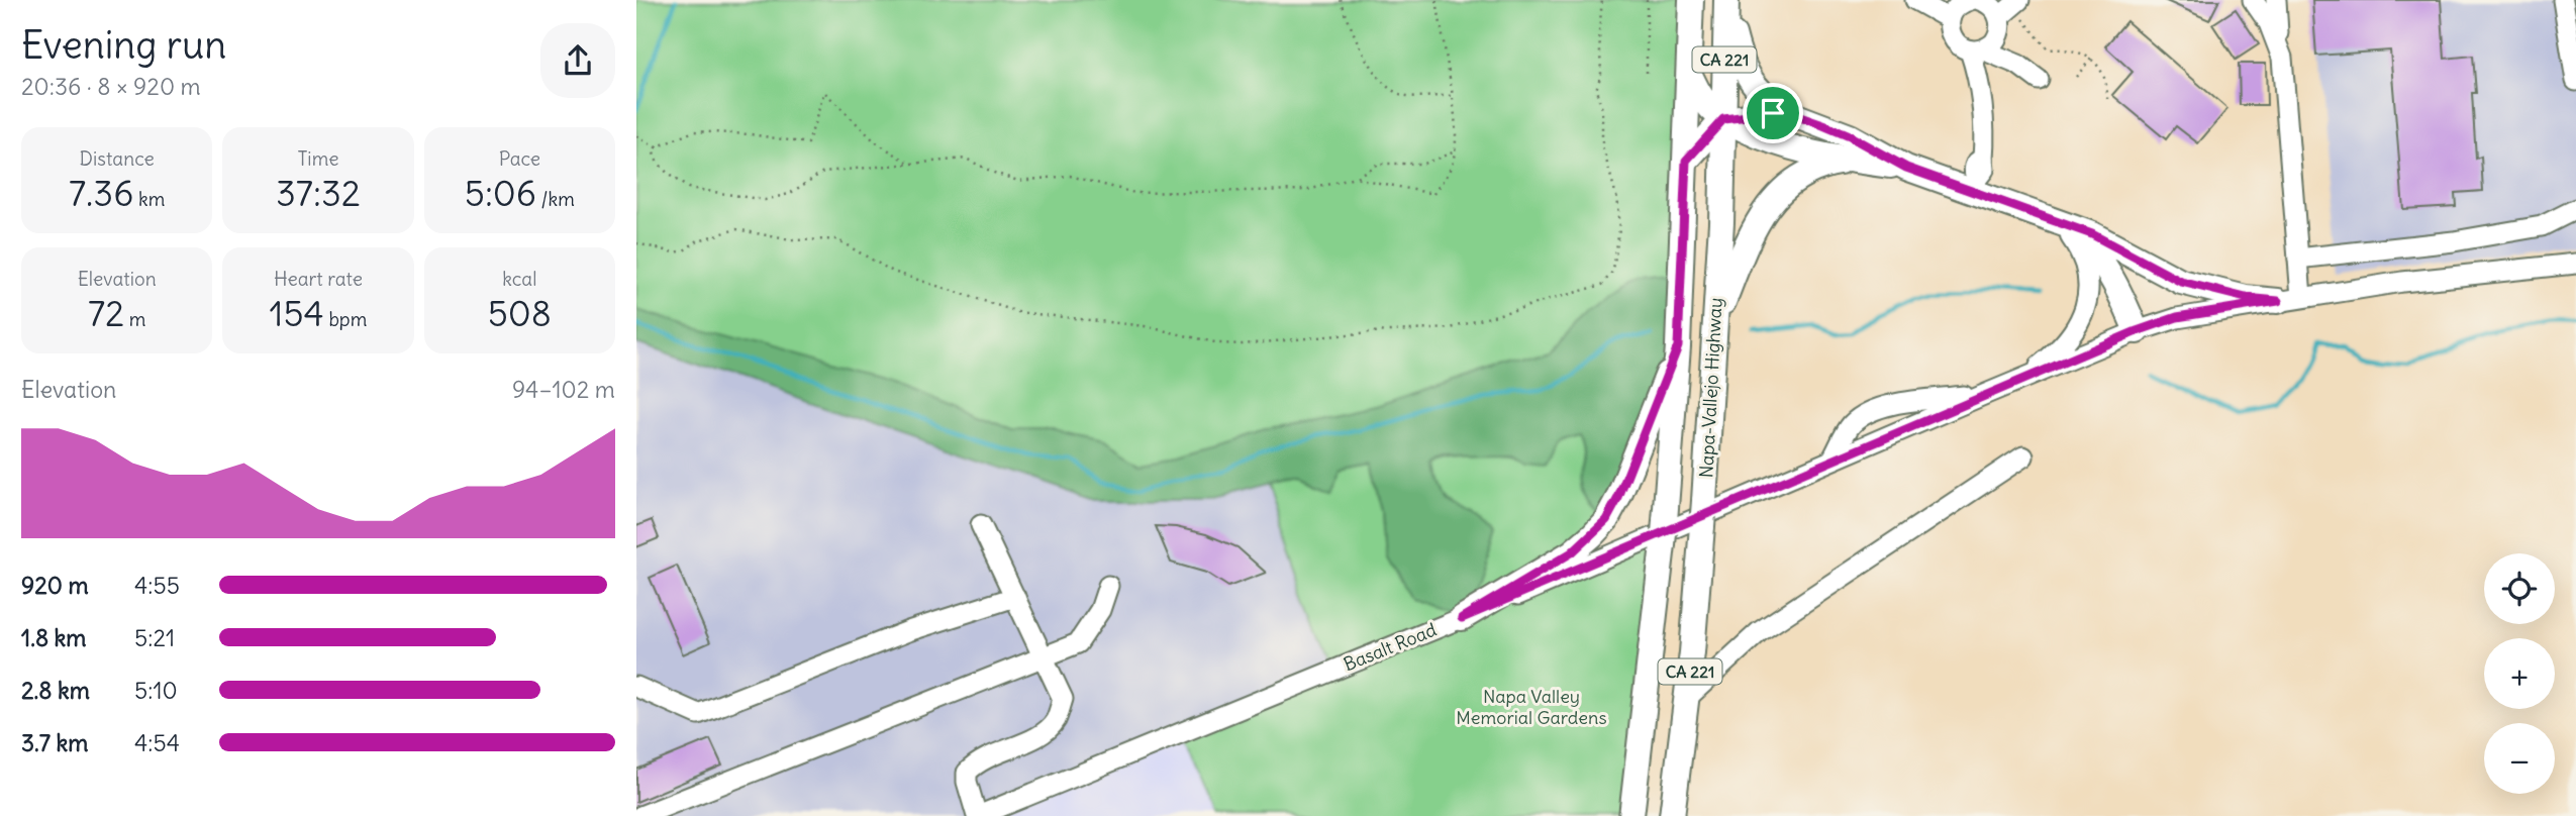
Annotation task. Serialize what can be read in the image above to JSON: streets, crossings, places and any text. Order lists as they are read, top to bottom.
{
  "streets": {
    "main road": ["CA 221", "Napa-Vallejo Highway"],
    "street": ["Basalt Road"]
  },
  "parks": ["Napa Valley Memorial Gardens"],
  "page": {
    "heading": ["Evening run", "20:36 · 8 × 920 m"],
    "stats": [
      ["Distance", "7.36 km"],
      ["Time", "37:32"],
      ["Pace", "5:06 /km"],
      ["Elevation", "72 m"],
      ["Heart rate", "154 bpm"],
      ["kcal", "508"]
    ],
    "chart": ["Elevation", "94–102 m"],
    "map_buttons": ["+", "−"],
    "list": [
      {
        "name": "920 m",
        "note": "4:55"
      },
      {
        "name": "1.8 km",
        "note": "5:21"
      },
      {
        "name": "2.8 km",
        "note": "5:10"
      },
      {
        "name": "3.7 km",
        "note": "4:54"
      }
    ]
  }
}
